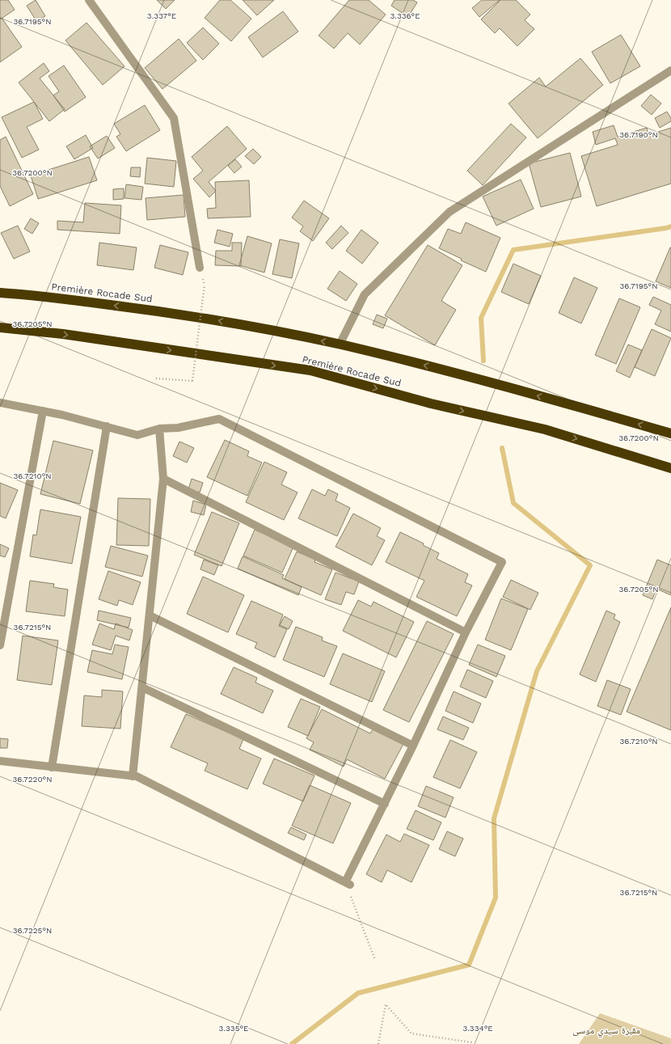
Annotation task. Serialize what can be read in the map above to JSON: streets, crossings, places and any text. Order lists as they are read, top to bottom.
{
  "streets": {
    "highway": ["Première Rocade Sud"]
  },
  "parks": ["مقبرة سيدي موسى"],
  "coordinates": [
    "3.337°E",
    "3.336°E",
    "36.7195°N",
    "36.7190°N",
    "36.7200°N",
    "36.7205°N",
    "36.7210°N",
    "36.7215°N",
    "36.7220°N",
    "36.7225°N",
    "3.335°E",
    "3.334°E"
  ]
}
